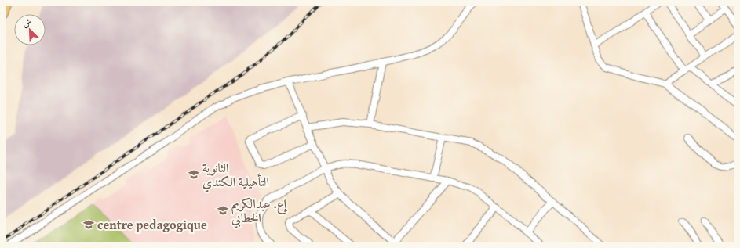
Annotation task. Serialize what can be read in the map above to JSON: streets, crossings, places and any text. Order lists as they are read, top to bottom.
{
  "places": {
    "school or university": ["الثانوية التأهيلية الكندي", "إع. عبدالكريم الخطابي", "centre pedagogique"]
  },
  "north": "top left"
}
